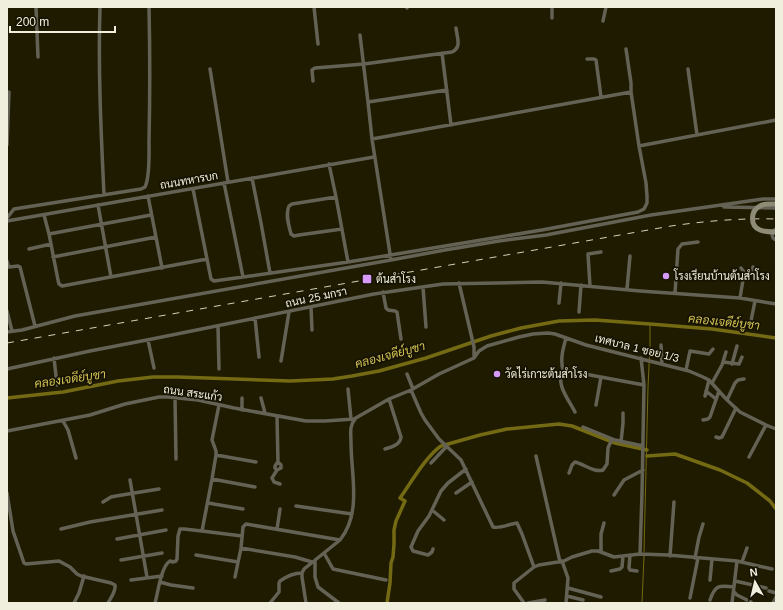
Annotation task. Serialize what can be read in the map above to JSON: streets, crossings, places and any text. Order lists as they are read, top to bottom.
{
  "streets": {
    "street": [
      "ถนนทหารบก",
      "ถนน 25 มกรา",
      "เทศบาล 1 ซอย 1/3",
      "ถนน สระแก้ว"
    ]
  },
  "water": ["คลองเจดีย์บูชา"],
  "places": {
    "other": ["โรงเรียนบ้านต้นสำโรง", "วัดไร่เกาะต้นสำโรง"],
    "transit": ["ต้นสำโรง"]
  },
  "scale_bar": "200 m",
  "north": "top"
}
